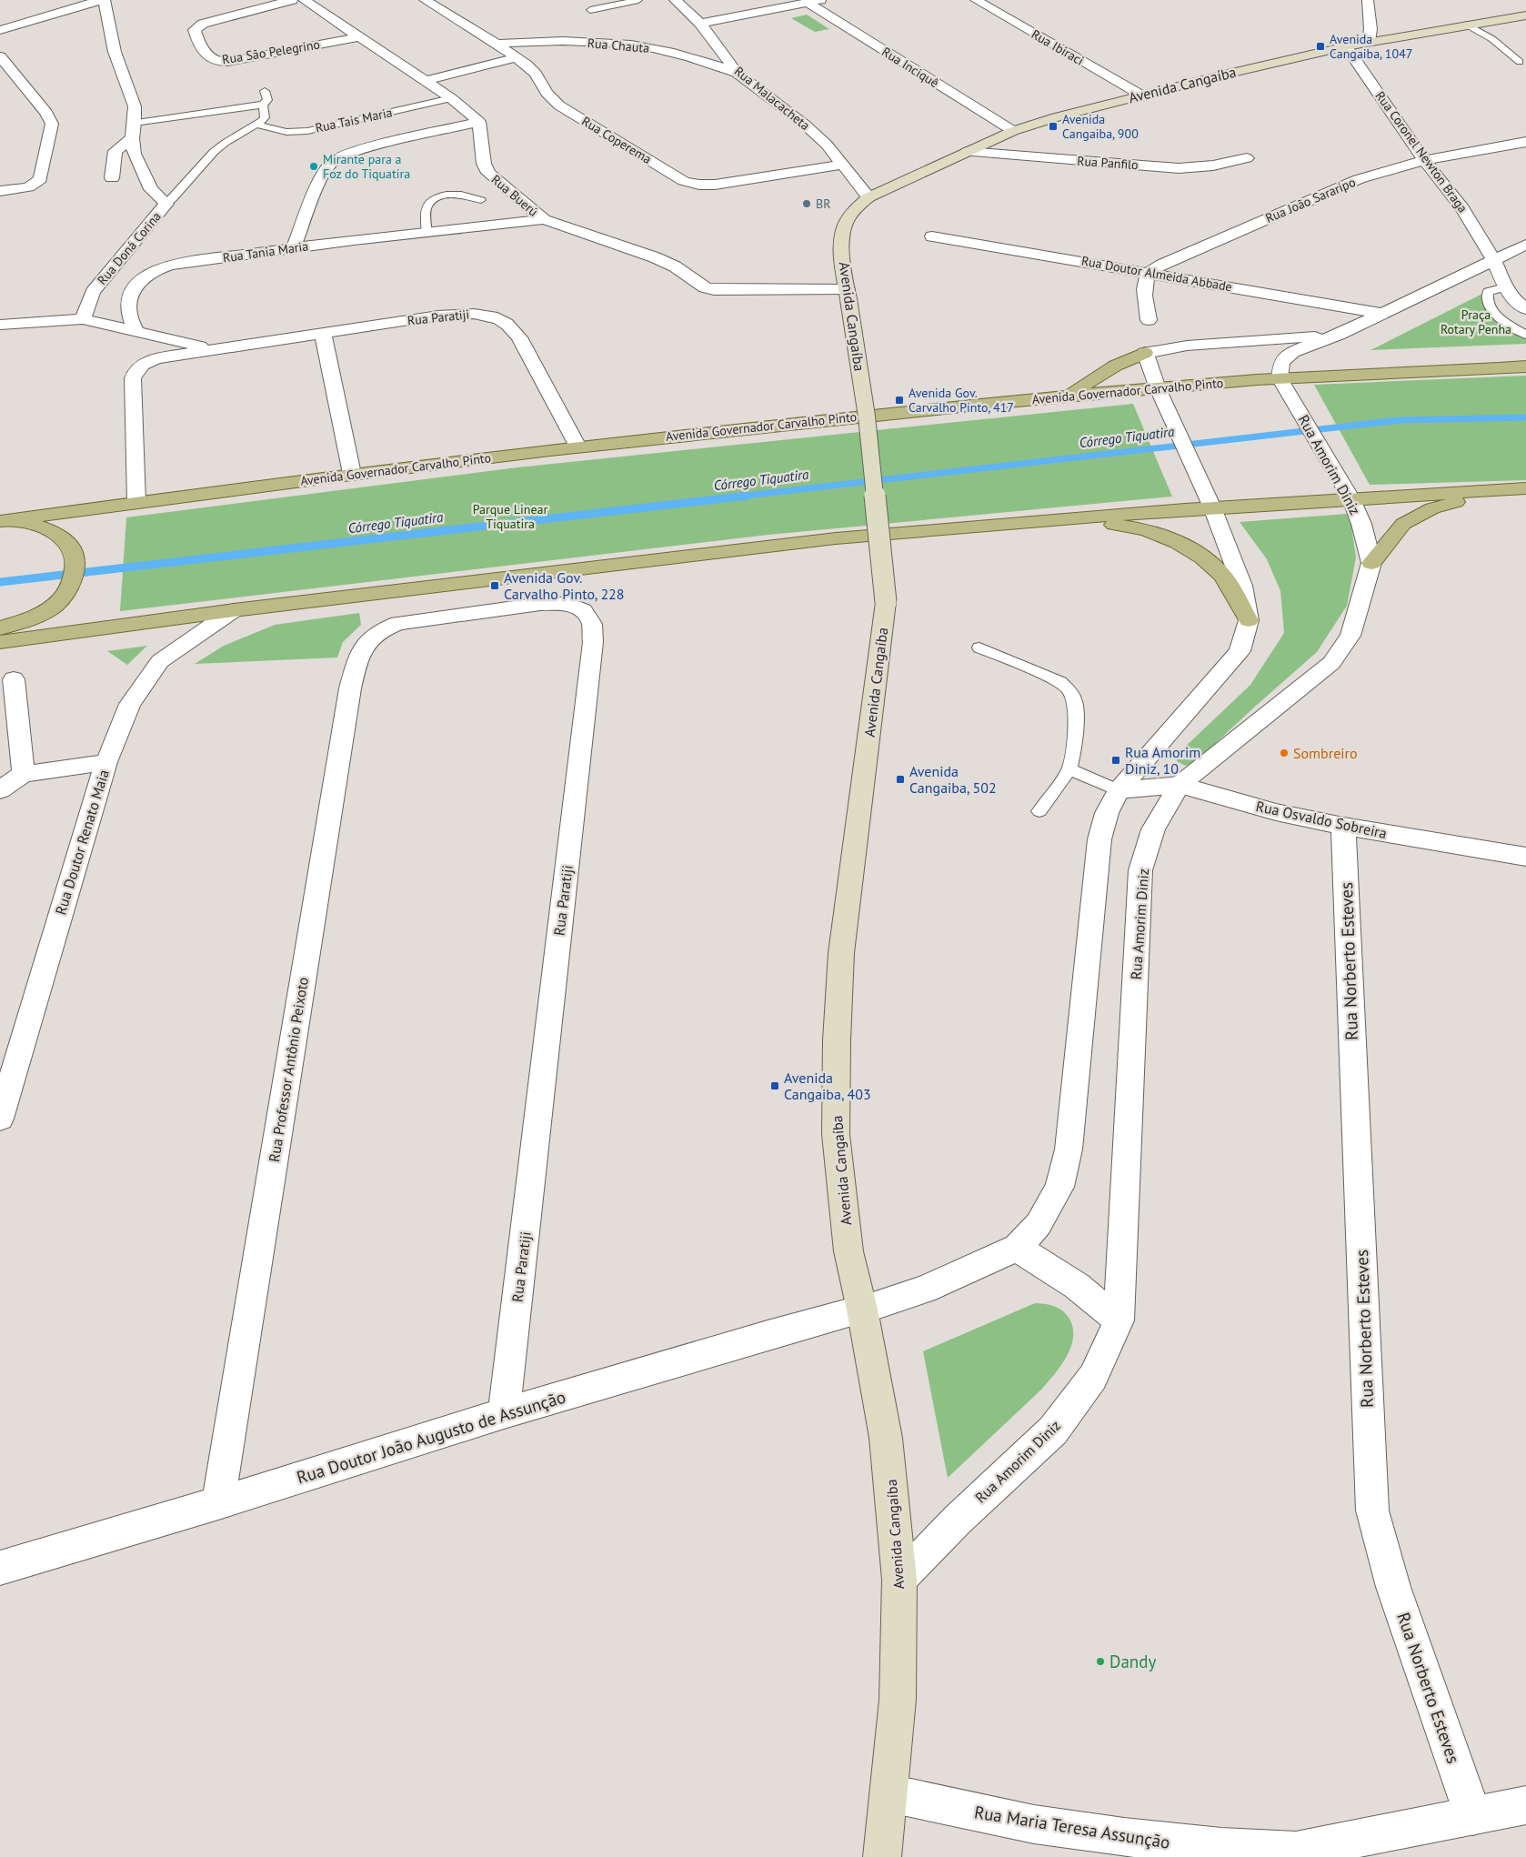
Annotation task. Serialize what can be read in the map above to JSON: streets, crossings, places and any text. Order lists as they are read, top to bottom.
{
  "streets": {
    "main road": ["Avenida Cangaíba", "Avenida Governador Carvalho Pinto"],
    "street": [
      "Rua Chauta",
      "Rua Ibiraci",
      "Rua São Pelegrino",
      "Rua Inciquê",
      "Rua Malacacheta",
      "Rua Tais Maria",
      "Rua Coperema",
      "Rua Coronel Newton Braga",
      "Rua Panfilo",
      "Rua Buerú",
      "Rua João Sararipo",
      "Rua Doná Corina",
      "Rua Tania Maria",
      "Rua Doutor Almeida Abbade",
      "Rua Paratiji",
      "Rua Amorim Diniz",
      "Rua Osvaldo Sobreira",
      "Rua Doutor Renato Maia",
      "Rua Norberto Esteves",
      "Rua Professor Antônio Peixoto",
      "Rua Doutor João Augusto de Assunção",
      "Rua Maria Teresa Assunção"
    ]
  },
  "crossings": [
    ["Rua Chauta", "Rua Malacacheta"],
    ["Rua Chauta", "Rua Coperema"],
    ["Rua Ibiraci", "Avenida Cangaíba"],
    ["Rua Inciquê", "Avenida Cangaíba"],
    ["Avenida Cangaíba", "Rua Malacacheta"],
    ["Avenida Cangaíba", "Rua Coronel Newton Braga"],
    ["Avenida Cangaíba", "Rua Panfilo"],
    ["Avenida Cangaíba", "Rua Buerú"],
    ["Avenida Cangaíba", "Rua Amorim Diniz"],
    ["Avenida Cangaíba", "Rua Doutor João Augusto de Assunção"],
    ["Avenida Cangaíba", "Rua Maria Teresa Assunção"],
    ["Rua Malacacheta", "Rua Coperema"],
    ["Rua Tais Maria", "Rua Buerú"],
    ["Rua Tais Maria", "Rua Tania Maria"],
    ["Rua Coronel Newton Braga", "Rua João Sararipo"],
    ["Rua Buerú", "Rua Tania Maria"],
    ["Rua João Sararipo", "Rua Doutor Almeida Abbade"],
    ["Rua Paratiji", "Avenida Governador Carvalho Pinto"],
    ["Rua Paratiji", "Rua Professor Antônio Peixoto"],
    ["Rua Paratiji", "Rua Doutor João Augusto de Assunção"],
    ["Avenida Governador Carvalho Pinto", "Rua Amorim Diniz"],
    ["Rua Amorim Diniz", "Rua Osvaldo Sobreira"],
    ["Rua Osvaldo Sobreira", "Rua Norberto Esteves"],
    ["Rua Norberto Esteves", "Rua Maria Teresa Assunção"],
    ["Rua Professor Antônio Peixoto", "Rua Doutor João Augusto de Assunção"]
  ],
  "water": ["Córrego Tiquatira"],
  "parks": ["Praça Rotary Penha", "Parque Linear Tiquatira"],
  "places": {
    "transit": [
      "Avenida Cangaiba, 1047",
      "Avenida Cangaiba, 900",
      "Avenida Gov. Carvalho Pinto, 417",
      "Avenida Gov. Carvalho Pinto, 228",
      "Rua Amorim Diniz, 10",
      "Avenida Cangaiba, 502",
      "Avenida Cangaiba, 403"
    ],
    "other": [
      "Mirante para a Foz do Tiquatira",
      "BR",
      "Sombreiro",
      "Dandy"
    ]
  }
}
